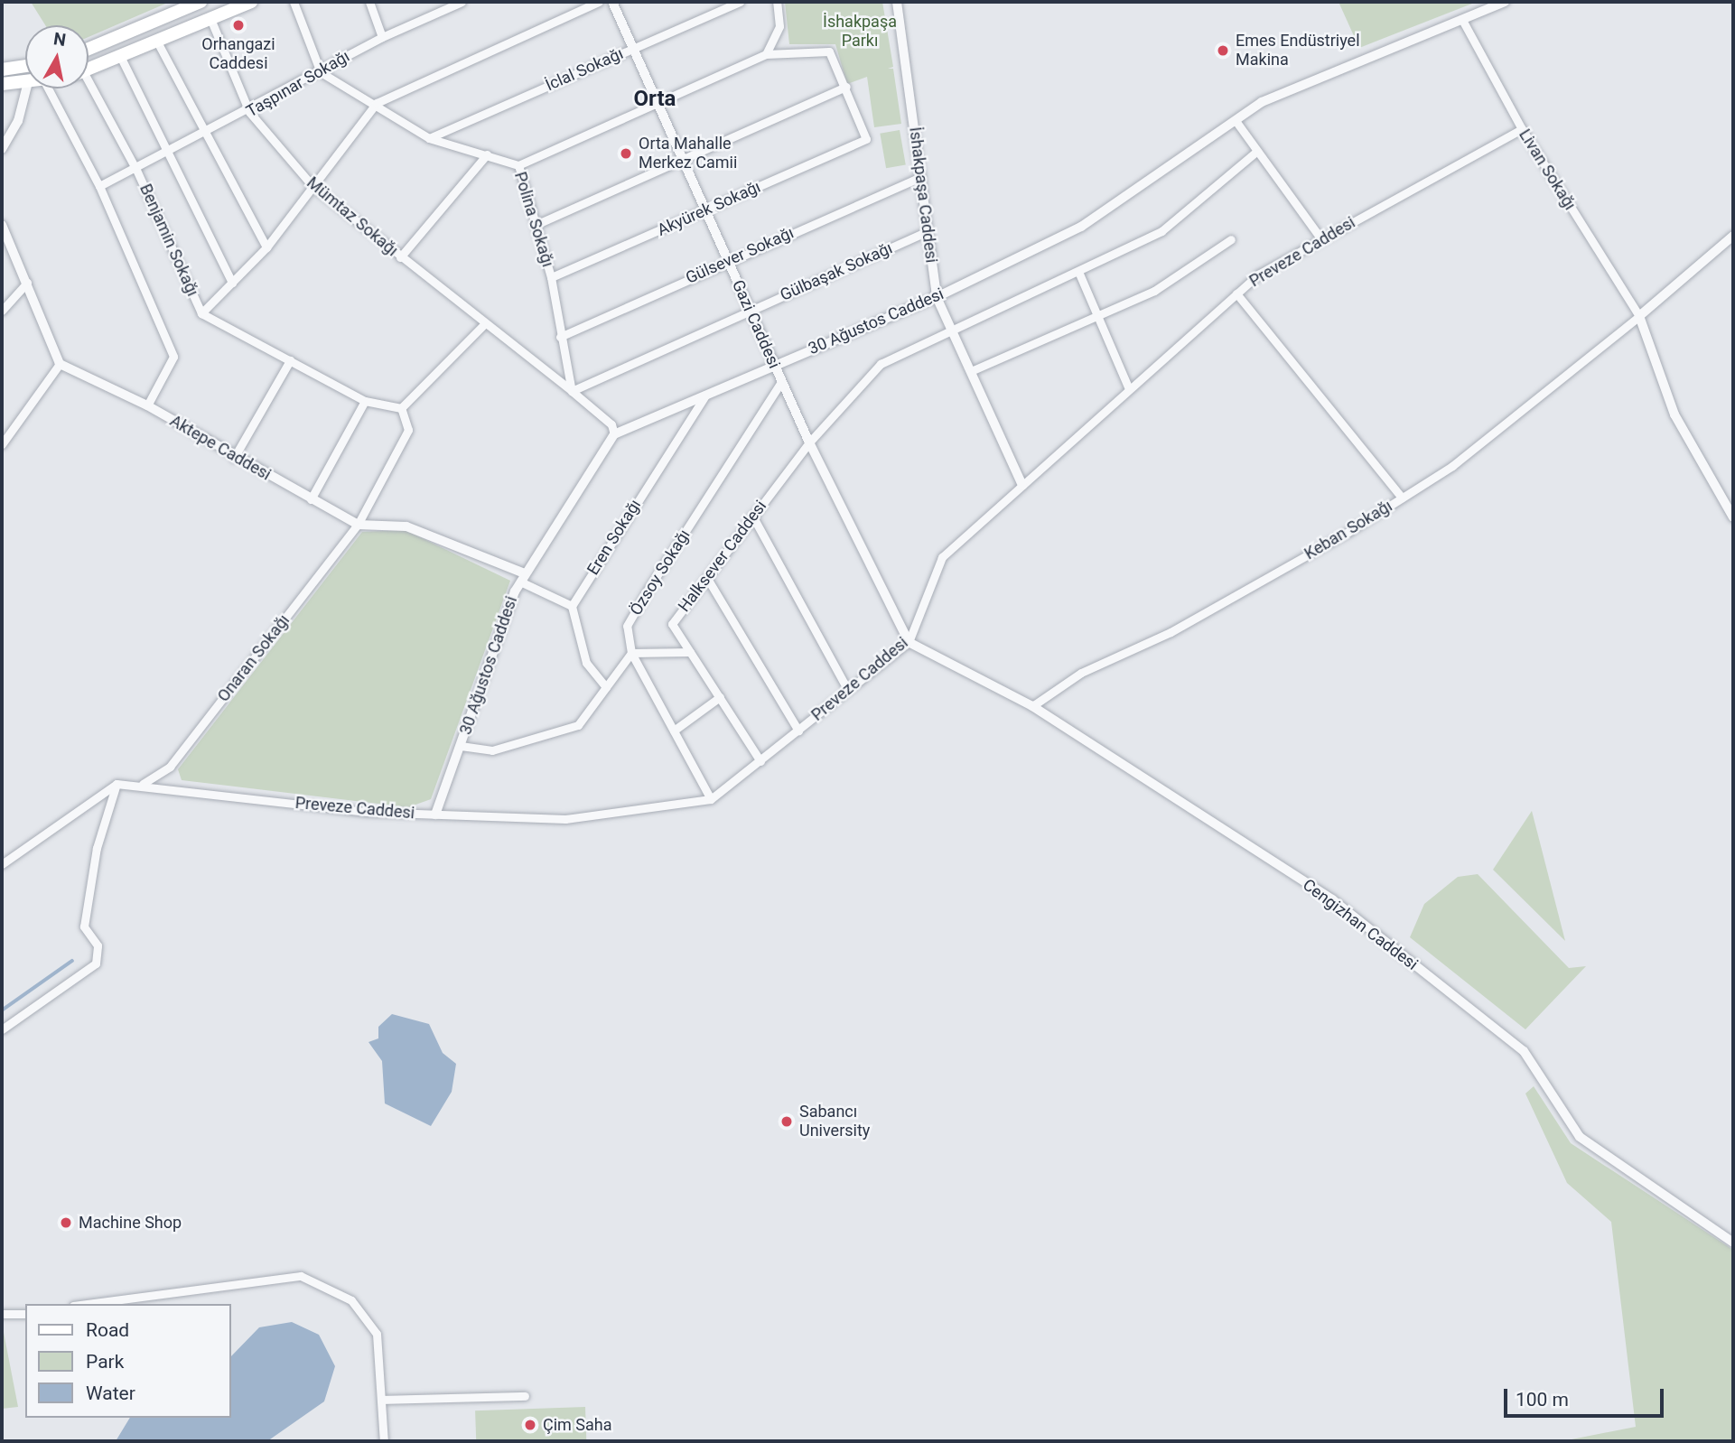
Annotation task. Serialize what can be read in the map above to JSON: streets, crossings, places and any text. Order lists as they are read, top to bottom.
{
  "streets": {
    "street": [
      "İclal Sokağı",
      "Taşpınar Sokağı",
      "Livan Sokağı",
      "İshakpaşa Caddesi",
      "Akyürek Sokağı",
      "Mümtaz Sokağı",
      "Polina Sokağı",
      "Benjamin Sokağı",
      "Preveze Caddesi",
      "Gülsever Sokağı",
      "Gülbaşak Sokağı",
      "30 Ağustos Caddesi",
      "Gazi Caddesi",
      "Aktepe Caddesi",
      "Keban Sokağı",
      "Eren Sokağı",
      "Halksever Caddesi",
      "Özsoy Sokağı",
      "Onaran Sokağı",
      "Cengizhan Caddesi"
    ]
  },
  "crossings": [
    ["İclal Sokağı", "Polina Sokağı"],
    ["İclal Sokağı", "Gazi Caddesi"],
    ["Taşpınar Sokağı", "Mümtaz Sokağı"],
    ["Taşpınar Sokağı", "Polina Sokağı"],
    ["Taşpınar Sokağı", "Benjamin Sokağı"],
    ["Livan Sokağı", "Preveze Caddesi"],
    ["Livan Sokağı", "30 Ağustos Caddesi"],
    ["Livan Sokağı", "Keban Sokağı"],
    ["İshakpaşa Caddesi", "Preveze Caddesi"],
    ["İshakpaşa Caddesi", "Gülsever Sokağı"],
    ["İshakpaşa Caddesi", "Gülbaşak Sokağı"],
    ["İshakpaşa Caddesi", "30 Ağustos Caddesi"],
    ["İshakpaşa Caddesi", "Halksever Caddesi"],
    ["Akyürek Sokağı", "Polina Sokağı"],
    ["Akyürek Sokağı", "Gazi Caddesi"],
    ["Mümtaz Sokağı", "Polina Sokağı"],
    ["Mümtaz Sokağı", "Gülbaşak Sokağı"],
    ["Polina Sokağı", "Gülsever Sokağı"],
    ["Polina Sokağı", "Gülbaşak Sokağı"],
    ["Benjamin Sokağı", "Onaran Sokağı"],
    ["Preveze Caddesi", "30 Ağustos Caddesi"],
    ["Preveze Caddesi", "Gazi Caddesi"],
    ["Preveze Caddesi", "Halksever Caddesi"],
    ["Preveze Caddesi", "Onaran Sokağı"],
    ["Preveze Caddesi", "Cengizhan Caddesi"],
    ["Gülsever Sokağı", "Gazi Caddesi"],
    ["Gülbaşak Sokağı", "Gazi Caddesi"],
    ["30 Ağustos Caddesi", "Gazi Caddesi"],
    ["30 Ağustos Caddesi", "Aktepe Caddesi"],
    ["30 Ağustos Caddesi", "Eren Sokağı"],
    ["Gazi Caddesi", "Halksever Caddesi"],
    ["Gazi Caddesi", "Özsoy Sokağı"],
    ["Gazi Caddesi", "Cengizhan Caddesi"],
    ["Aktepe Caddesi", "Onaran Sokağı"],
    ["Keban Sokağı", "Cengizhan Caddesi"]
  ],
  "districts": ["Orta"],
  "parks": ["İshakpaşa Parkı"],
  "places": [
    "Orhangazi Caddesi",
    "Emes Endüstriyel Makina",
    "Orta Mahalle Merkez Camii",
    "Sabancı University",
    "Machine Shop",
    "Çim Saha"
  ],
  "legend": ["Road", "Park", "Water"],
  "scale_bar": "100 m",
  "north": "top"
}
